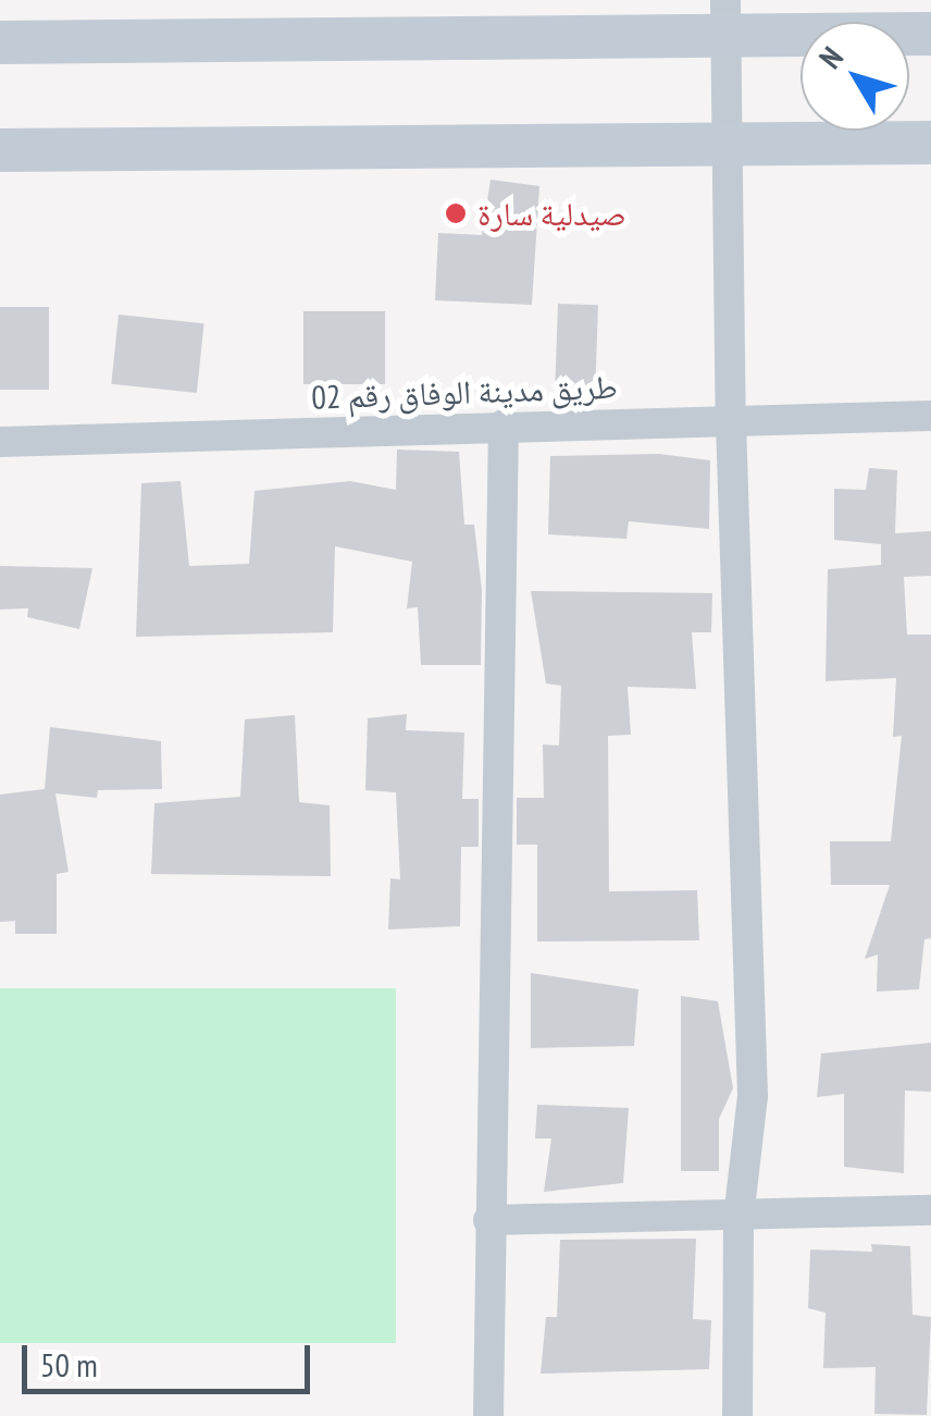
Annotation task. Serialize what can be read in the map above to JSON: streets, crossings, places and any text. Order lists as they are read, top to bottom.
{
  "streets": {
    "street": ["طريق مدينة الوفاق رقم 02"]
  },
  "places": ["صيدلية سارة"],
  "scale_bar": "50 m",
  "north": "top left"
}
